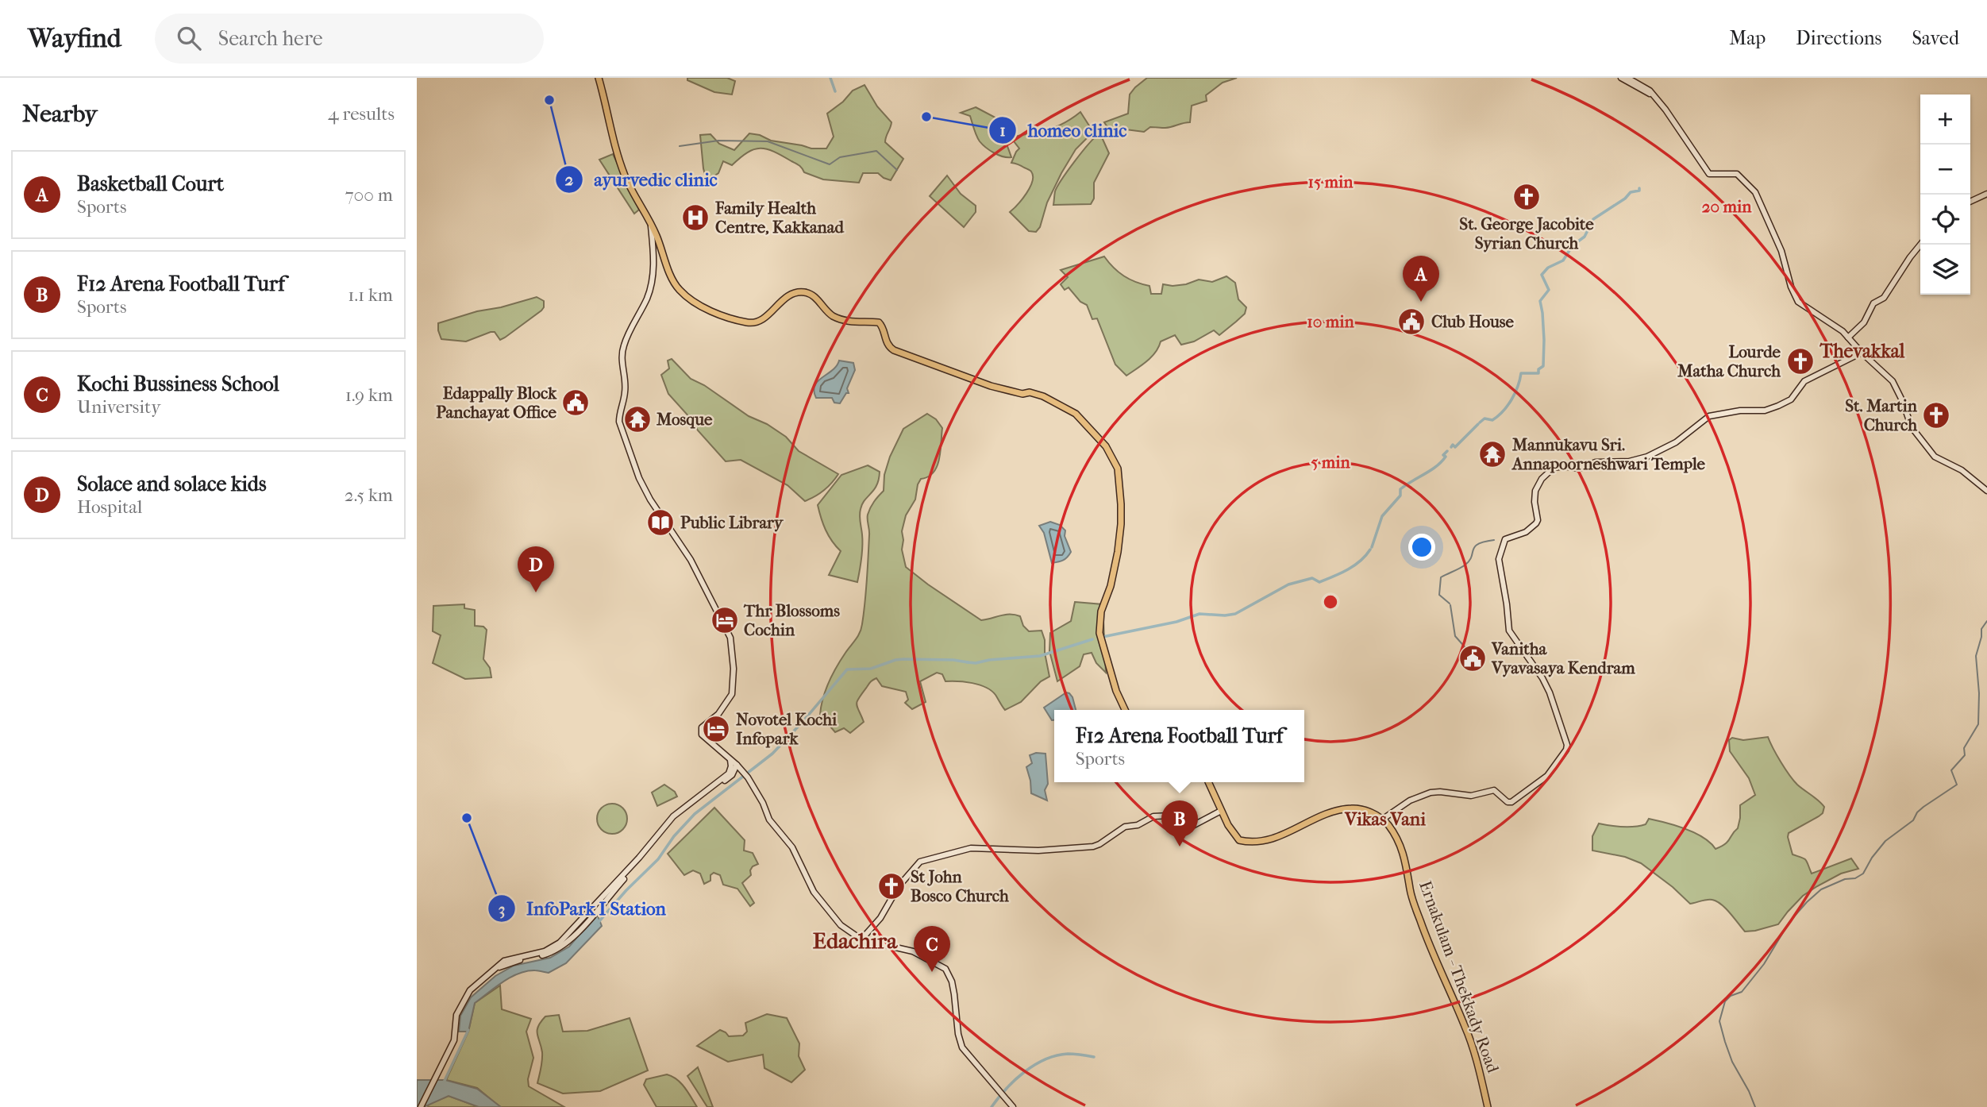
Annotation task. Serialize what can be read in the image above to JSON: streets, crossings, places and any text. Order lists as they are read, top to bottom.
{
  "streets": {
    "main road": ["Ernakulam - Thekkady Road"]
  },
  "districts": ["Thevakkal", "Vikas Vani", "Edachira"],
  "places": {
    "other": ["ayurvedic clinic", "homeo clinic", "InfoPark I Station"],
    "church": [
      "St. George Jacobite Syrian Church",
      "Lourde Matha Church",
      "St. Martin Church",
      "St John Bosco Church"
    ],
    "hospital": ["Family Health Centre, Kakkanad"],
    "public building": ["Club House", "Edappally Block Panchayat Office", "Vanitha Vyavasaya Kendram"],
    "temple": ["Mosque", "Mannukavu Sri. Annapoorneshwari Temple"],
    "library": ["Public Library"],
    "hotel": ["Thr Blossoms Cochin", "Novotel Kochi Infopark"]
  },
  "page": {
    "header": "Wayfind",
    "search": "Search here",
    "nav": ["Map", "Directions", "Saved"],
    "heading": ["Nearby", "4 results"],
    "map_buttons": ["+", "−"],
    "list": [
      {
        "mark": "A",
        "name": "Basketball Court",
        "note": "Sports",
        "value": "700 m"
      },
      {
        "mark": "B",
        "name": "F12 Arena Football Turf",
        "note": "Sports",
        "value": "1.1 km"
      },
      {
        "mark": "C",
        "name": "Kochi Bussiness School",
        "note": "University",
        "value": "1.9 km"
      },
      {
        "mark": "D",
        "name": "Solace and solace kids",
        "note": "Hospital",
        "value": "2.5 km"
      }
    ],
    "pins": [
      "A",
      "D",
      "B",
      "C"
    ],
    "popup": ["F12 Arena Football Turf", "Sports"]
  },
  "rings": [
    "15 min",
    "20 min",
    "10 min",
    "5 min"
  ]
}
